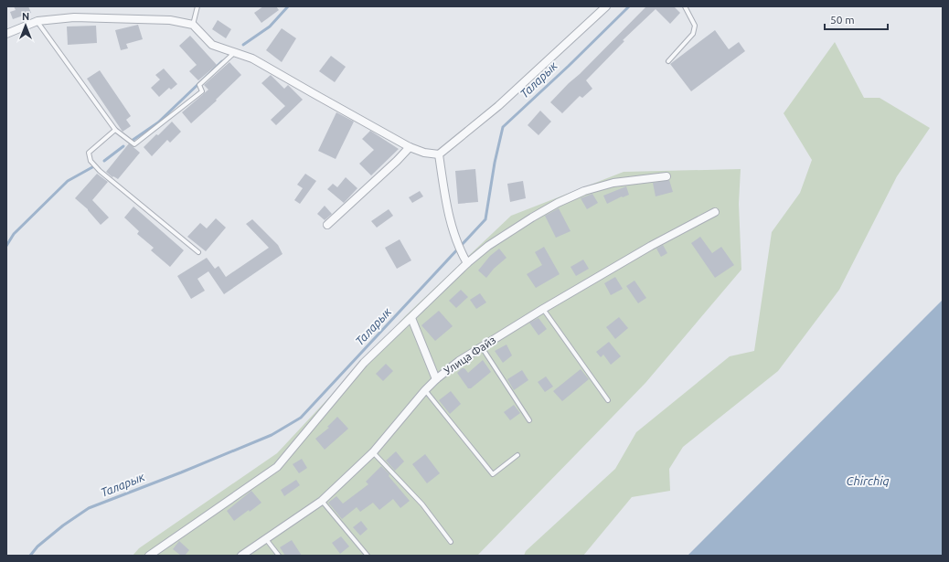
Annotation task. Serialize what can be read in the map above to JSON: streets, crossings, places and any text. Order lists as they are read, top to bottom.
{
  "streets": {
    "street": ["Улица Файз"]
  },
  "water": ["Таларык", "Chirchiq"],
  "scale_bar": "50 m",
  "north": "top"
}
